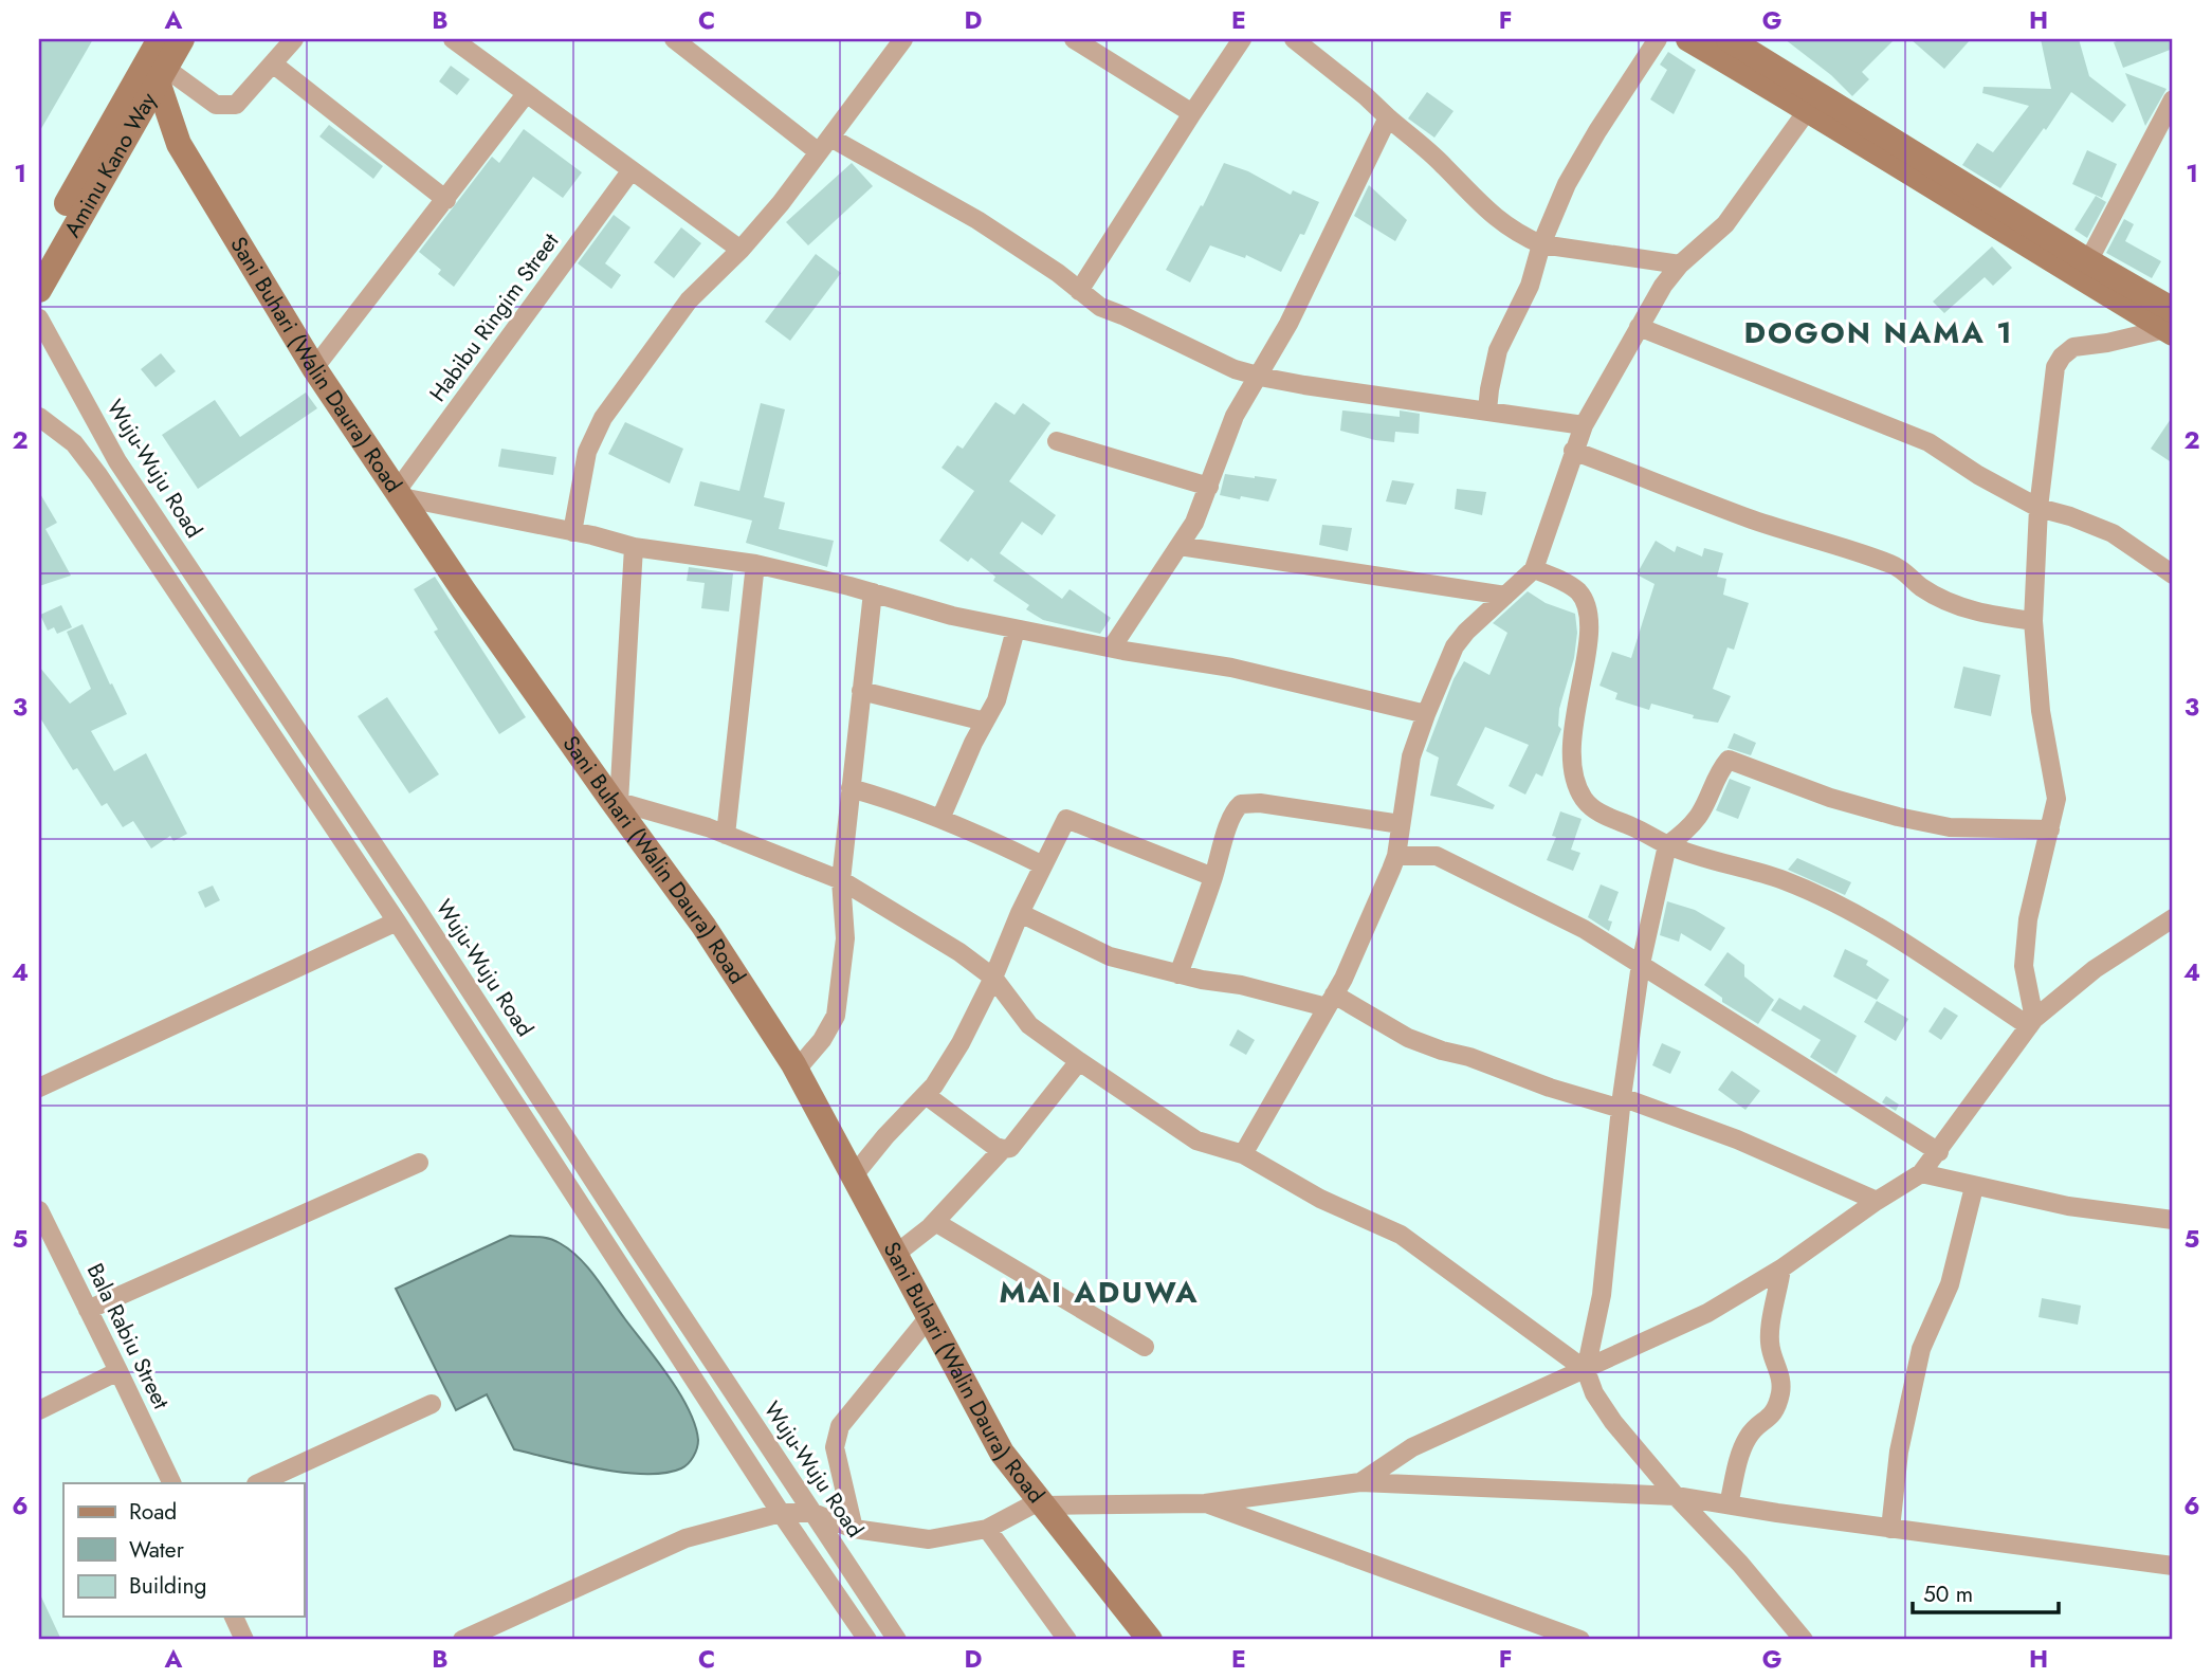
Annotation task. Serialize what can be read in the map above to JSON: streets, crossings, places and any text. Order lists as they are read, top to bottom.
{
  "streets": {
    "street": [
      "Aminu Kano Way",
      "Habibu Ringim Street",
      "Sani Buhari (Walin Daura) Road",
      "Wuju-Wuju Road",
      "Bala Rabiu Street"
    ]
  },
  "crossings": [
    ["Aminu Kano Way", "Sani Buhari (Walin Daura) Road"],
    ["Habibu Ringim Street", "Sani Buhari (Walin Daura) Road"]
  ],
  "districts": ["DOGON NAMA 1", "MAI ADUWA"],
  "legend": ["Road", "Water", "Building"],
  "scale_bar": "50 m",
  "grid": {
    "columns": [
      "A",
      "B",
      "C",
      "D",
      "E",
      "F",
      "G",
      "H"
    ],
    "rows": [
      "1",
      "2",
      "3",
      "4",
      "5",
      "6"
    ]
  }
}
